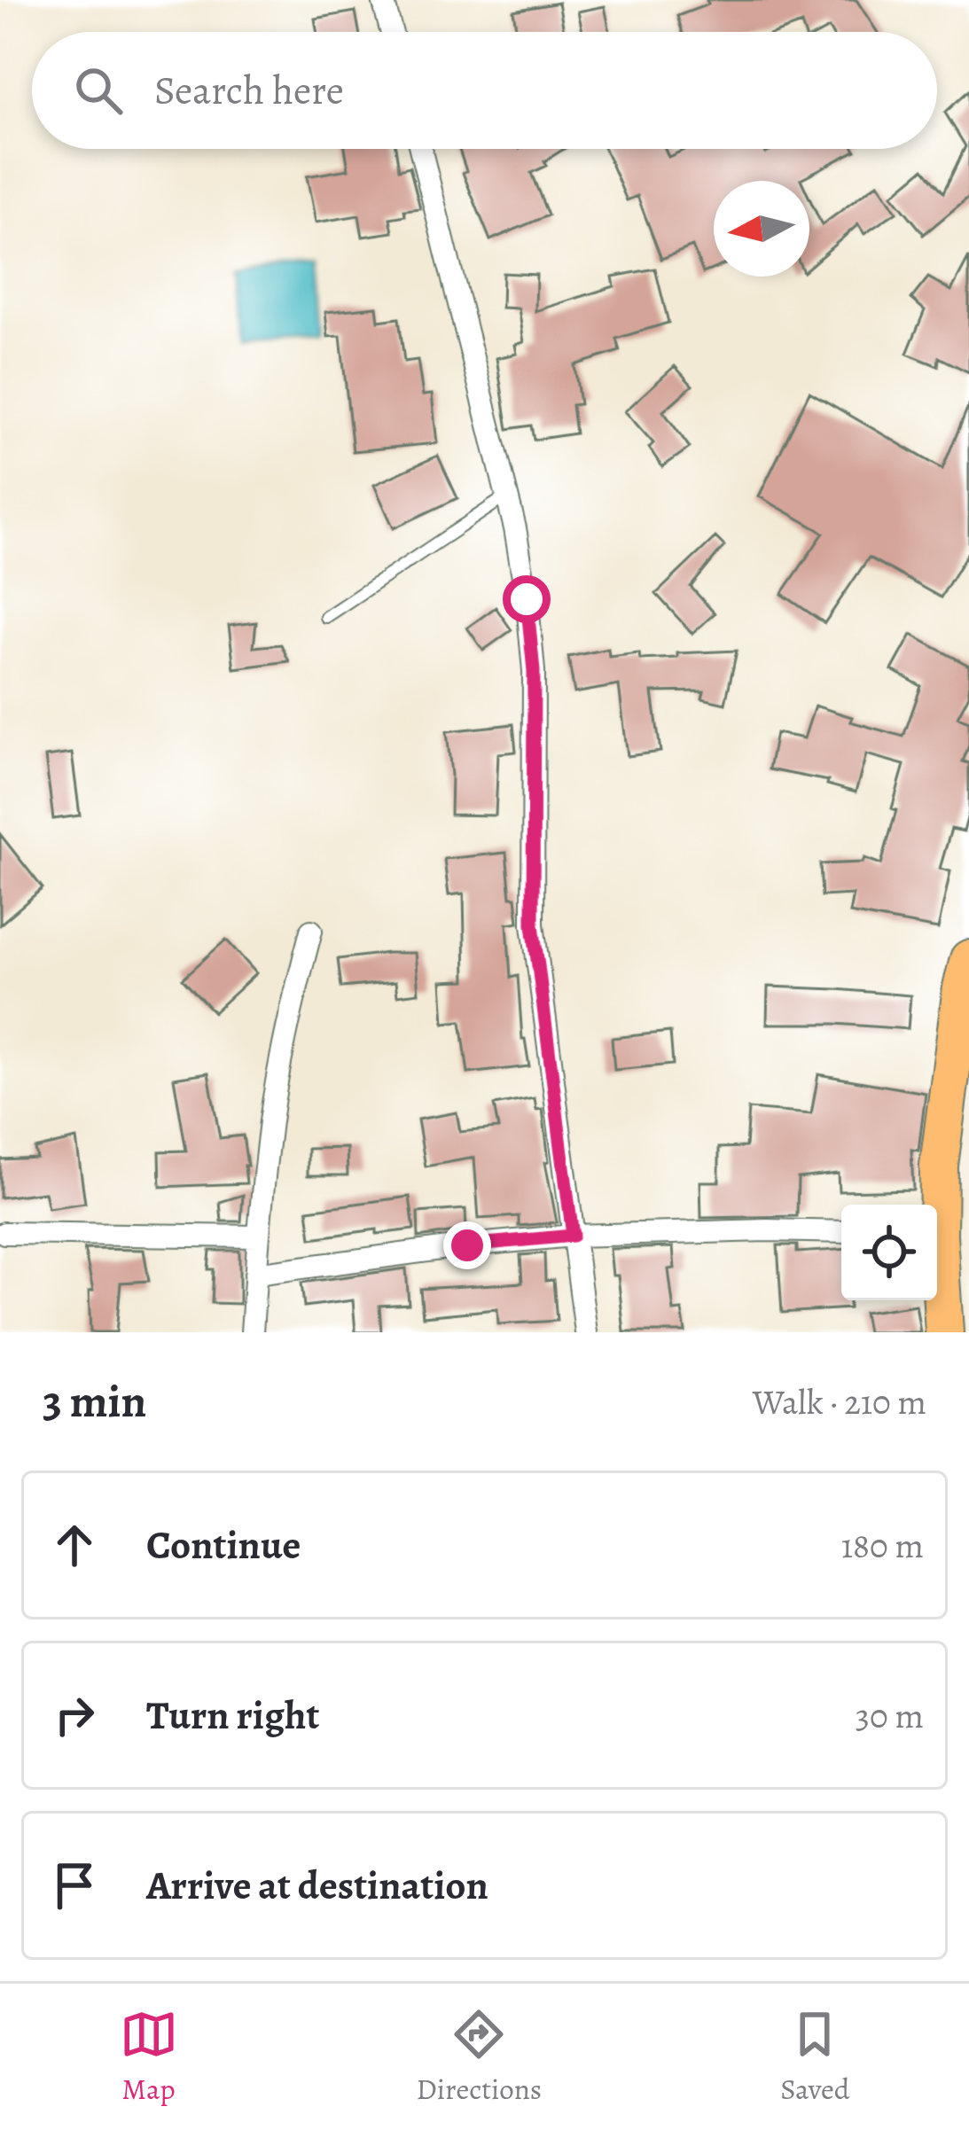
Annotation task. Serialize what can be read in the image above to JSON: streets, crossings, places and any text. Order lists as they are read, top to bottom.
{
  "north": "left",
  "page": {
    "search": "Search here",
    "heading": ["3 min", "Walk · 210 m"],
    "list": [
      ["Continue", "180 m"],
      ["Turn right", "30 m"],
      "Arrive at destination"
    ],
    "nav": ["Map", "Directions", "Saved"]
  }
}
